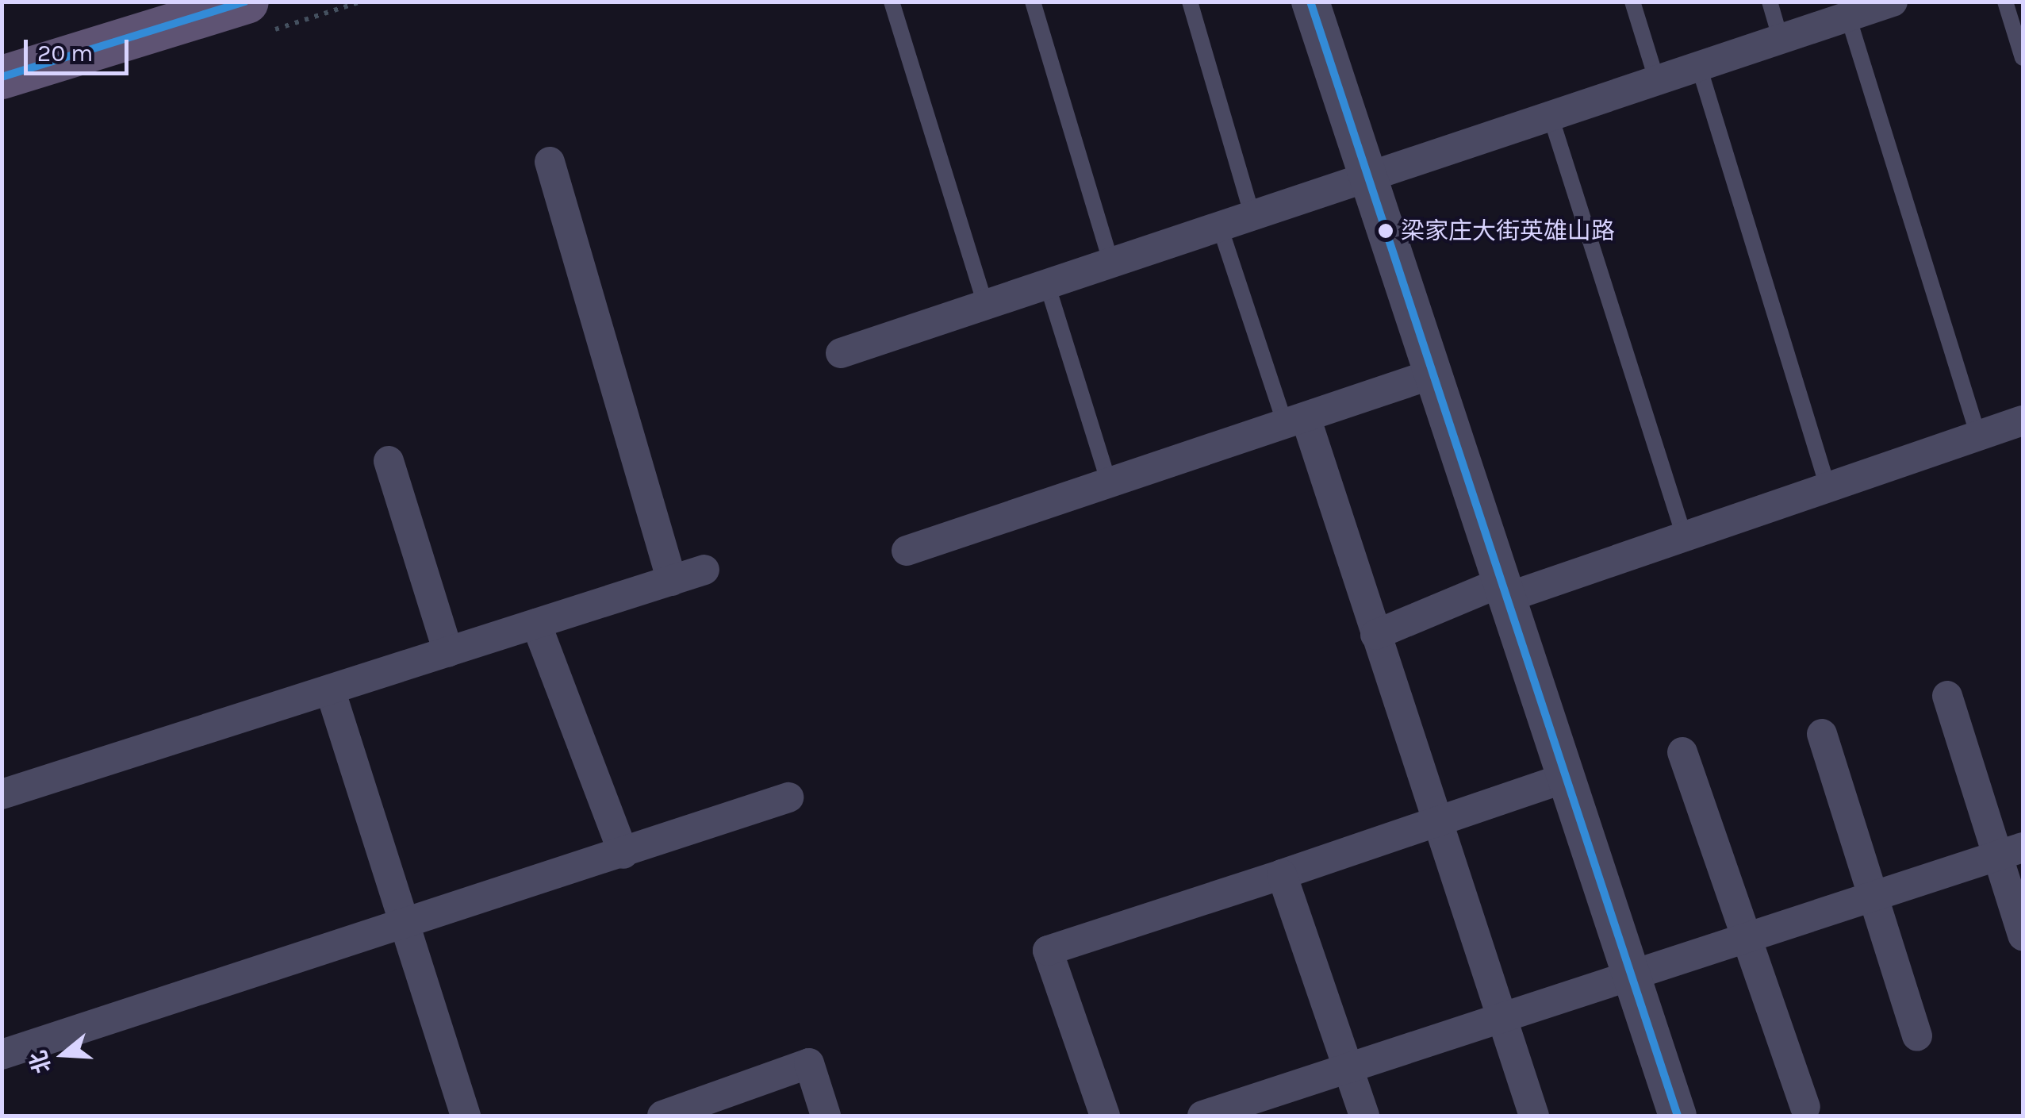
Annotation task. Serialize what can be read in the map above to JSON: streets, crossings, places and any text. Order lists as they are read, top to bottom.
{
  "places": ["梁家庄大街英雄山路"],
  "scale_bar": "20 m",
  "north": "left"
}
